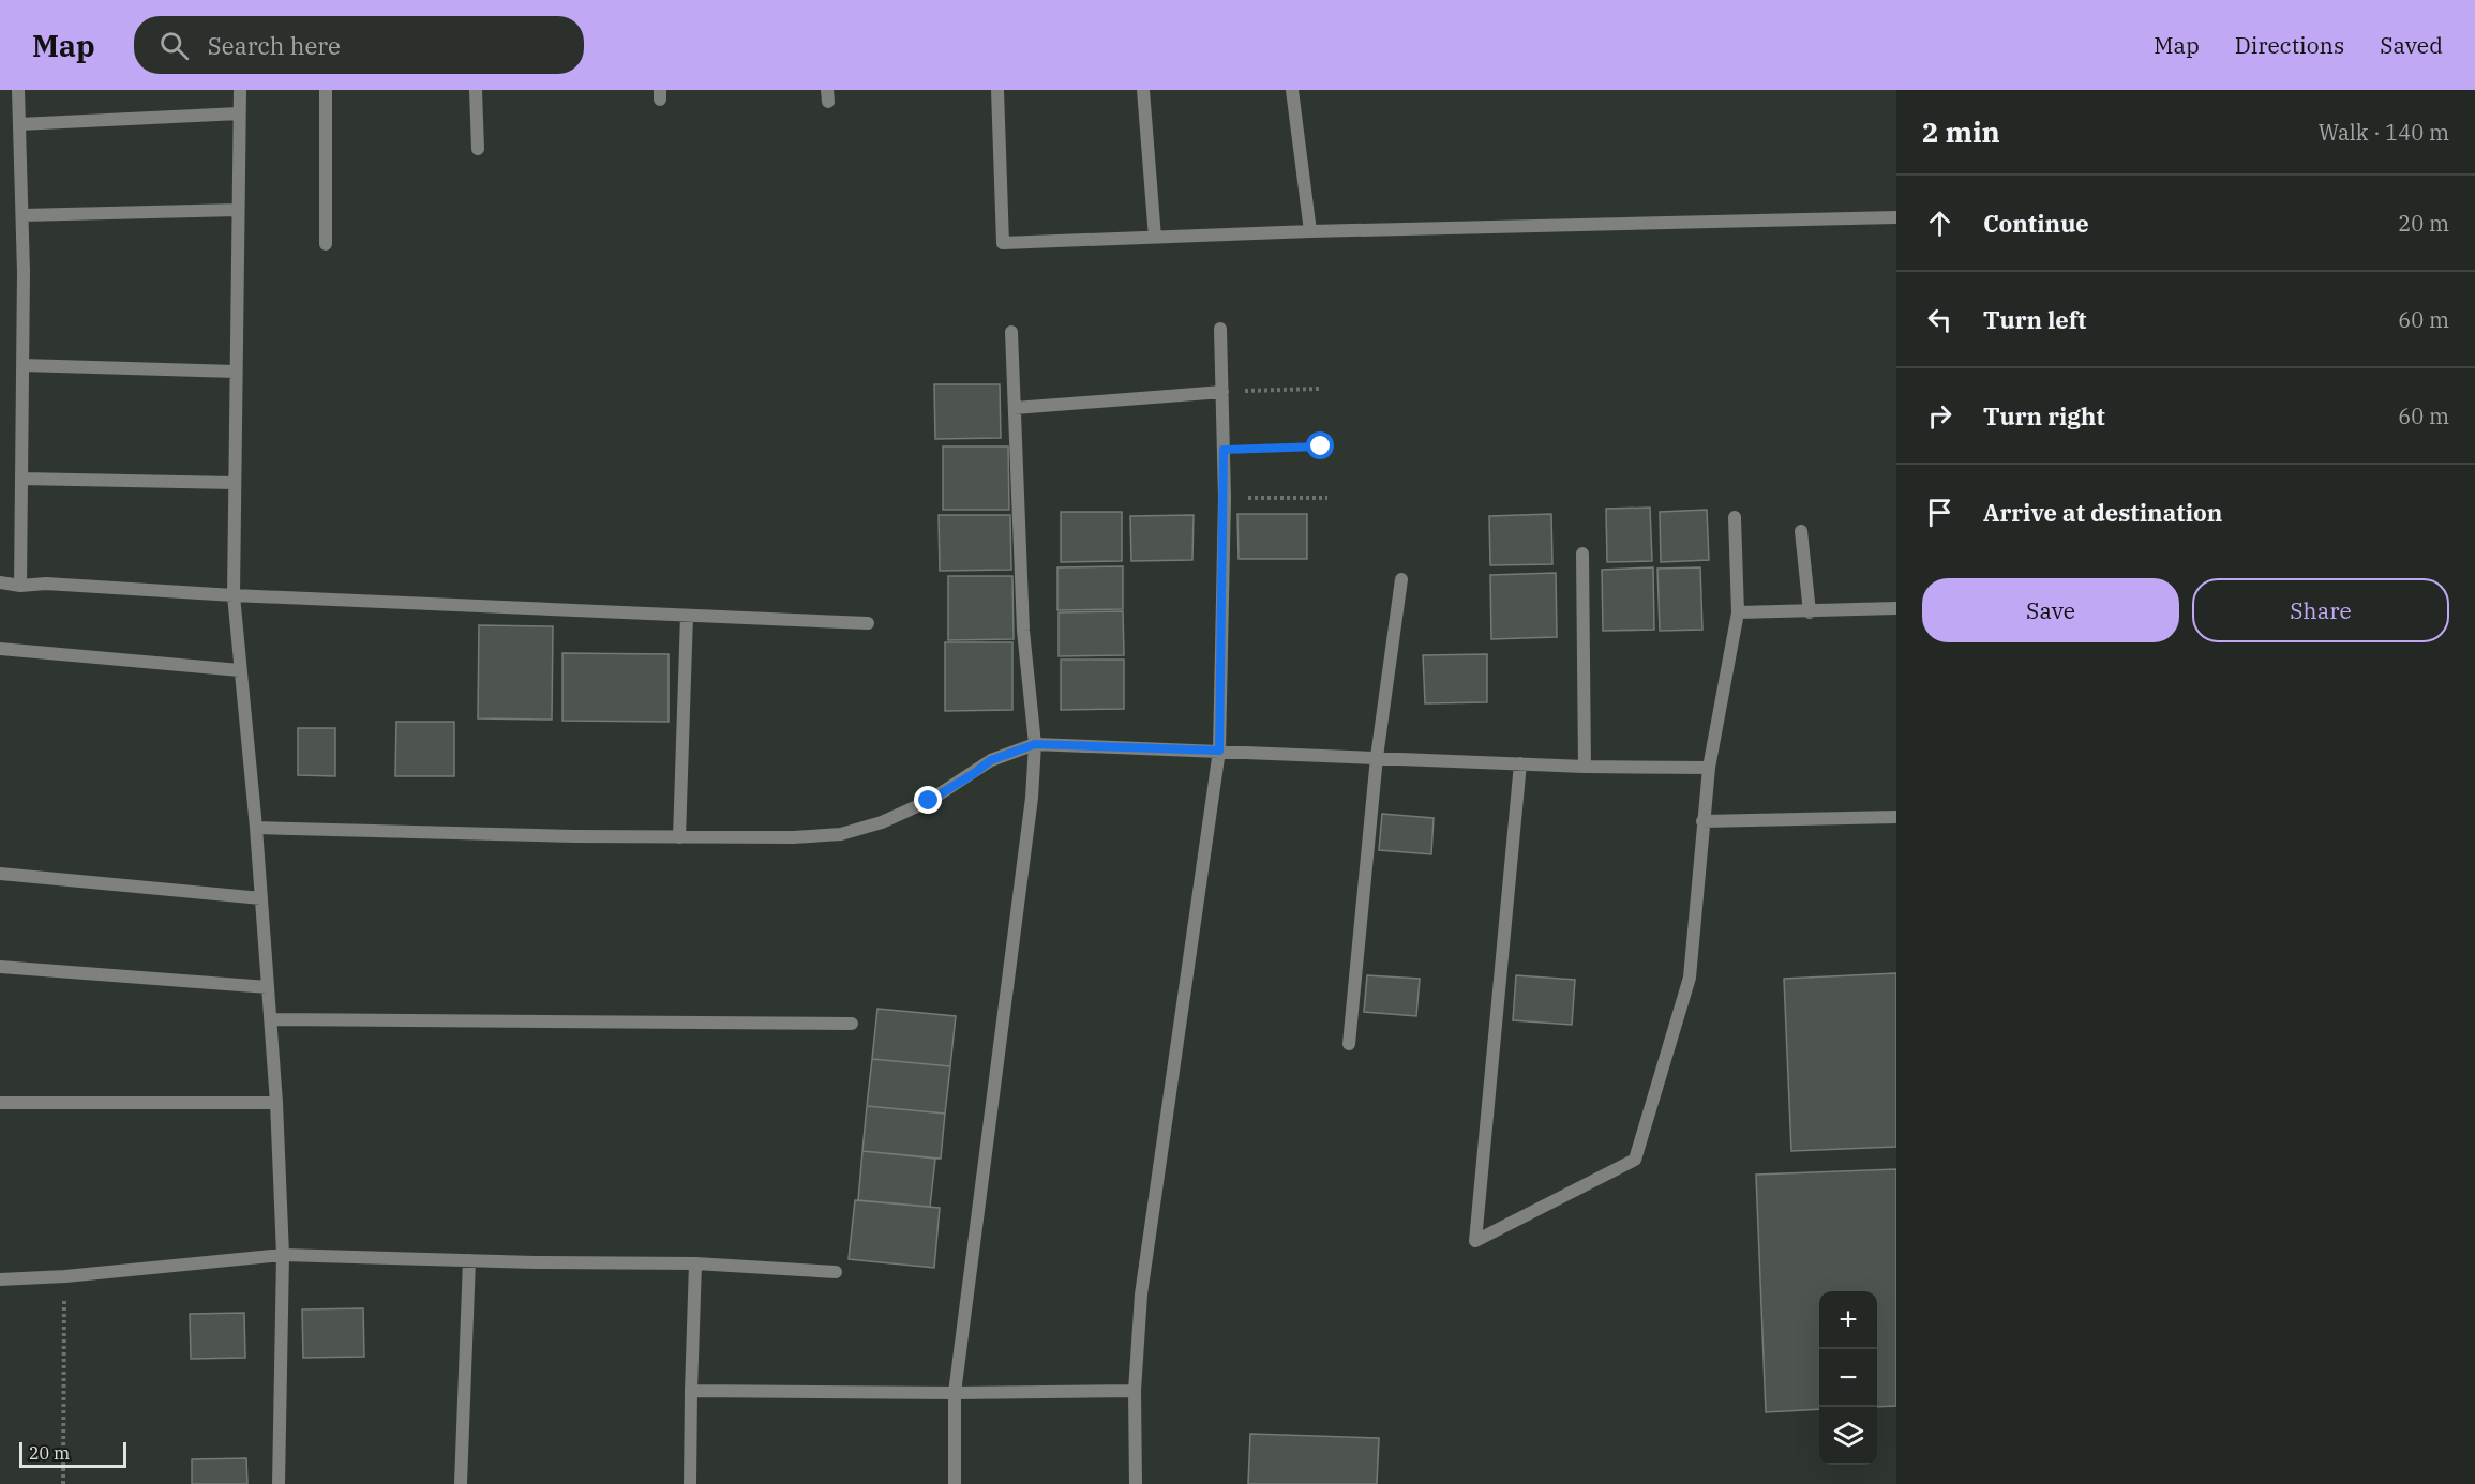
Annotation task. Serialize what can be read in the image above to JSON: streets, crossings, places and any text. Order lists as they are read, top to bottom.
{
  "scale_bar": "20 m",
  "page": {
    "header": "Map",
    "search": "Search here",
    "nav": ["Map", "Directions", "Saved"],
    "heading": ["2 min", "Walk · 140 m"],
    "list": [
      ["Continue", "20 m"],
      ["Turn left", "60 m"],
      ["Turn right", "60 m"],
      "Arrive at destination"
    ],
    "buttons": ["Save", "Share"],
    "map_buttons": ["+", "−"],
    "scale": "20 m"
  }
}
